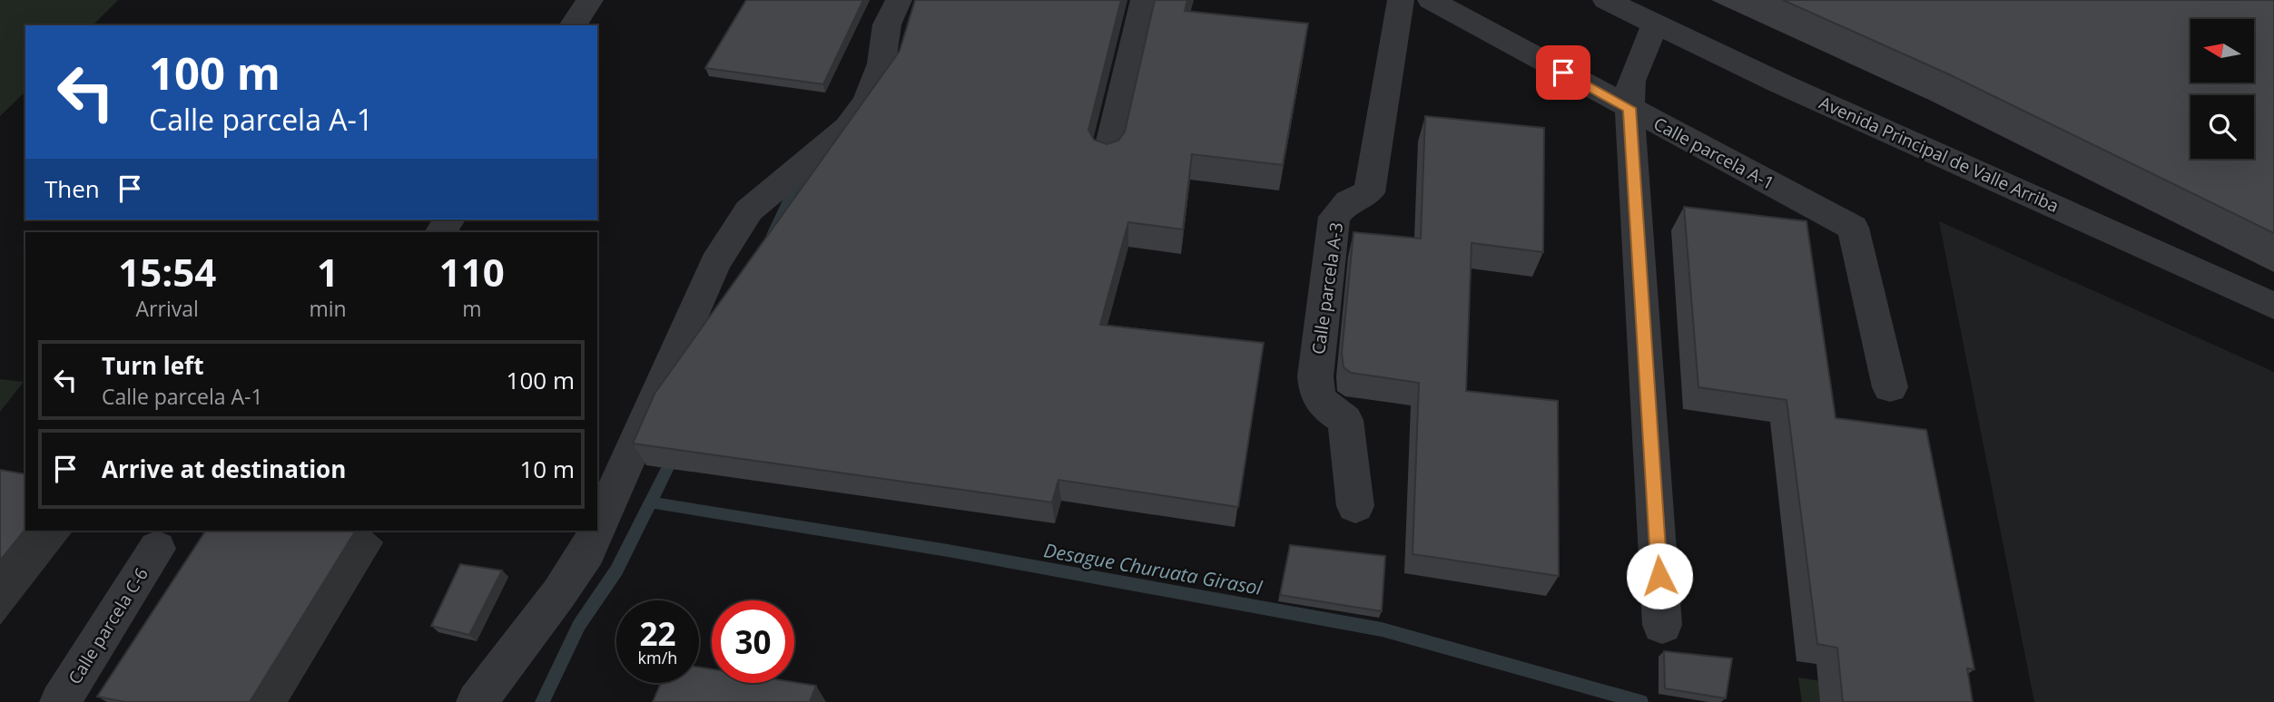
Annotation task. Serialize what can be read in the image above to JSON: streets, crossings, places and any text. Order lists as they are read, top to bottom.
{
  "streets": {
    "street": [
      "Calle parcela A-1",
      "Avenida Principal de Valle Arriba",
      "Calle parcela A-3",
      "Calle parcela C-6"
    ]
  },
  "water": ["Desague Churuata Girasol"],
  "north": "left",
  "page": {
    "turn": ["100 m", "Calle parcela A-1"],
    "then": "Then",
    "eta": [
      "15:54",
      "Arrival",
      "1",
      "min",
      "110",
      "m"
    ],
    "list": [
      {
        "name": "Turn left",
        "note": "Calle parcela A-1",
        "value": "100 m"
      },
      {
        "name": "Arrive at destination",
        "value": "10 m"
      }
    ],
    "speed": "22 km/h",
    "limit": "30"
  }
}
